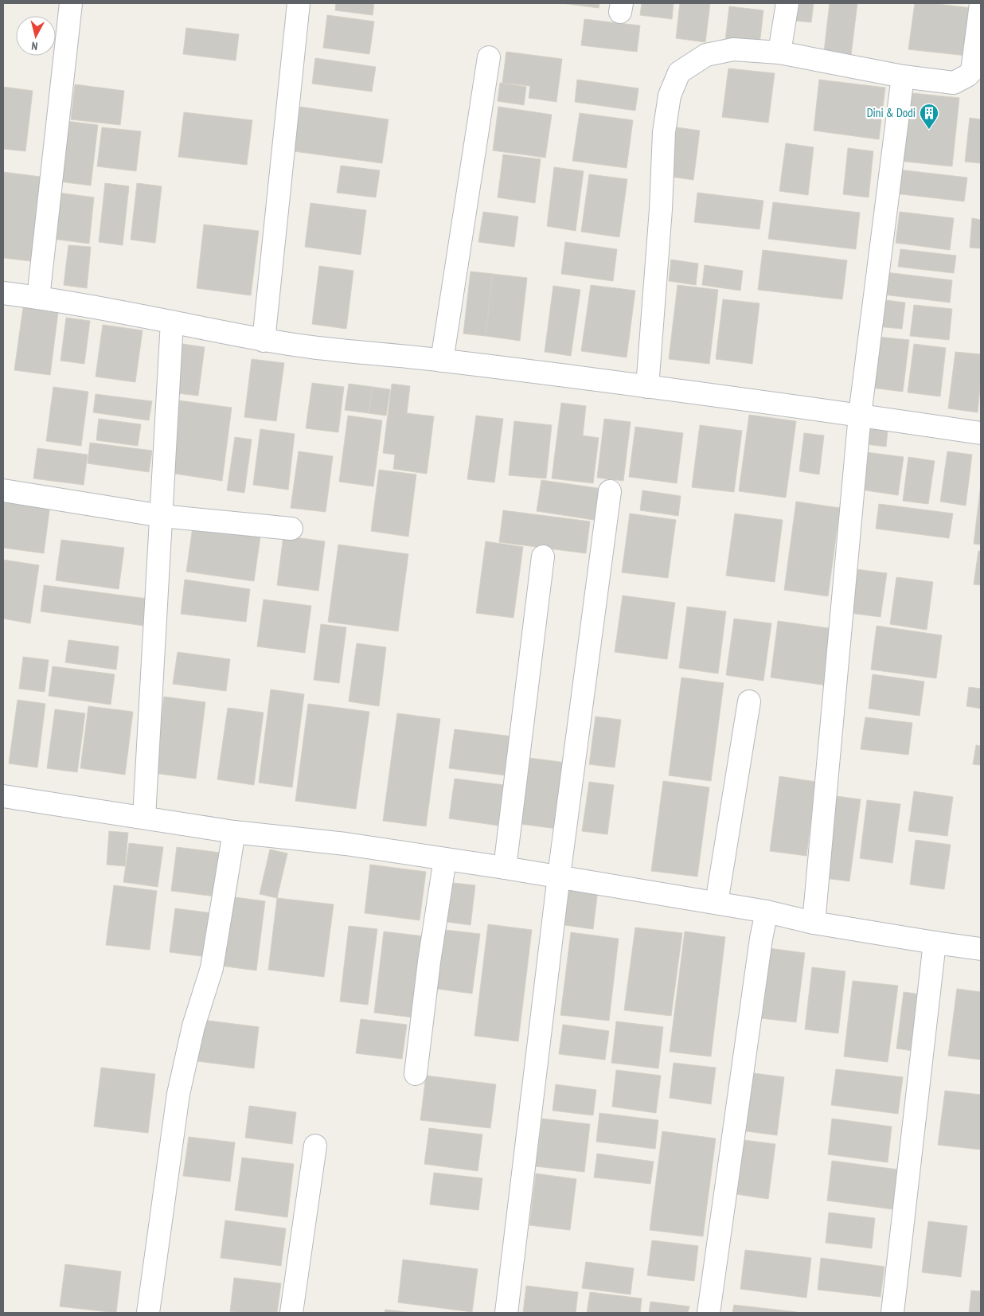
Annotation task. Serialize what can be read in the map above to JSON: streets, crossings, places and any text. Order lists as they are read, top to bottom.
{
  "places": {
    "building": ["Dini & Dodi"]
  },
  "north": "bottom"
}
